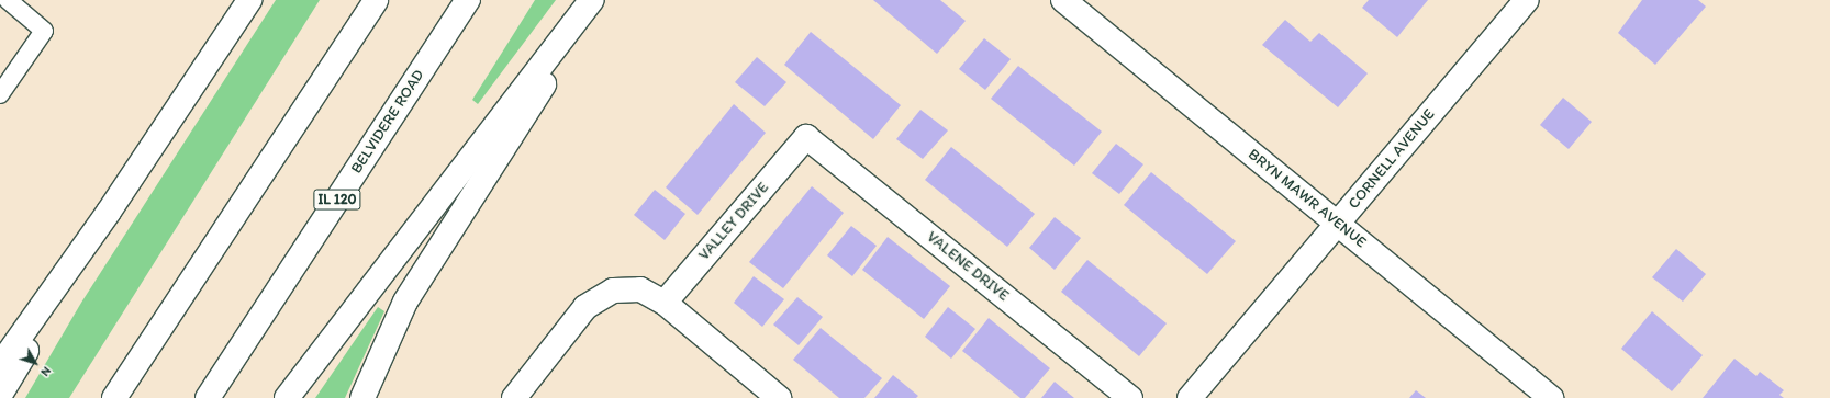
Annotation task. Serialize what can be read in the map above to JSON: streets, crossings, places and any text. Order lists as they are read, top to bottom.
{
  "streets": {
    "main road": [
      "BELVIDERE ROAD",
      "CORNELL AVENUE",
      "BRYN MAWR AVENUE",
      "IL 120",
      "VALLEY DRIVE",
      "VALENE DRIVE"
    ]
  },
  "crossings": [
    ["CORNELL AVENUE", "BRYN MAWR AVENUE"],
    ["VALLEY DRIVE", "VALENE DRIVE"]
  ],
  "north": "bottom right"
}
